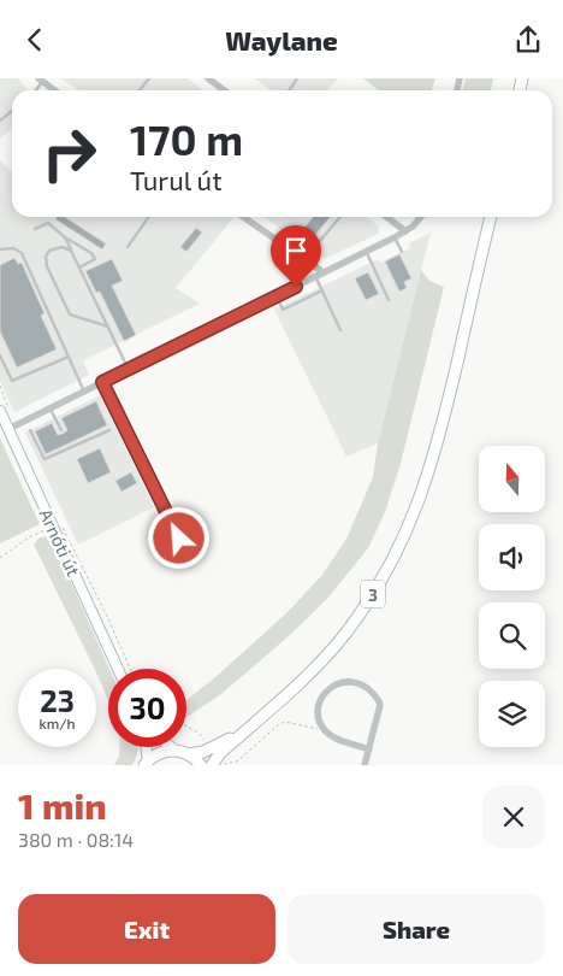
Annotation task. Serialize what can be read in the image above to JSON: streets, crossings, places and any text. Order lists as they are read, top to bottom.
{
  "streets": {
    "main road": ["Arnóti út", "3"]
  },
  "north": "top",
  "page": {
    "header": "Waylane",
    "turn": ["170 m", "Turul út"],
    "speed": "23 km/h",
    "limit": "30",
    "heading": ["1 min", "380 m · 08:14"],
    "buttons": ["Exit", "Share"]
  }
}
